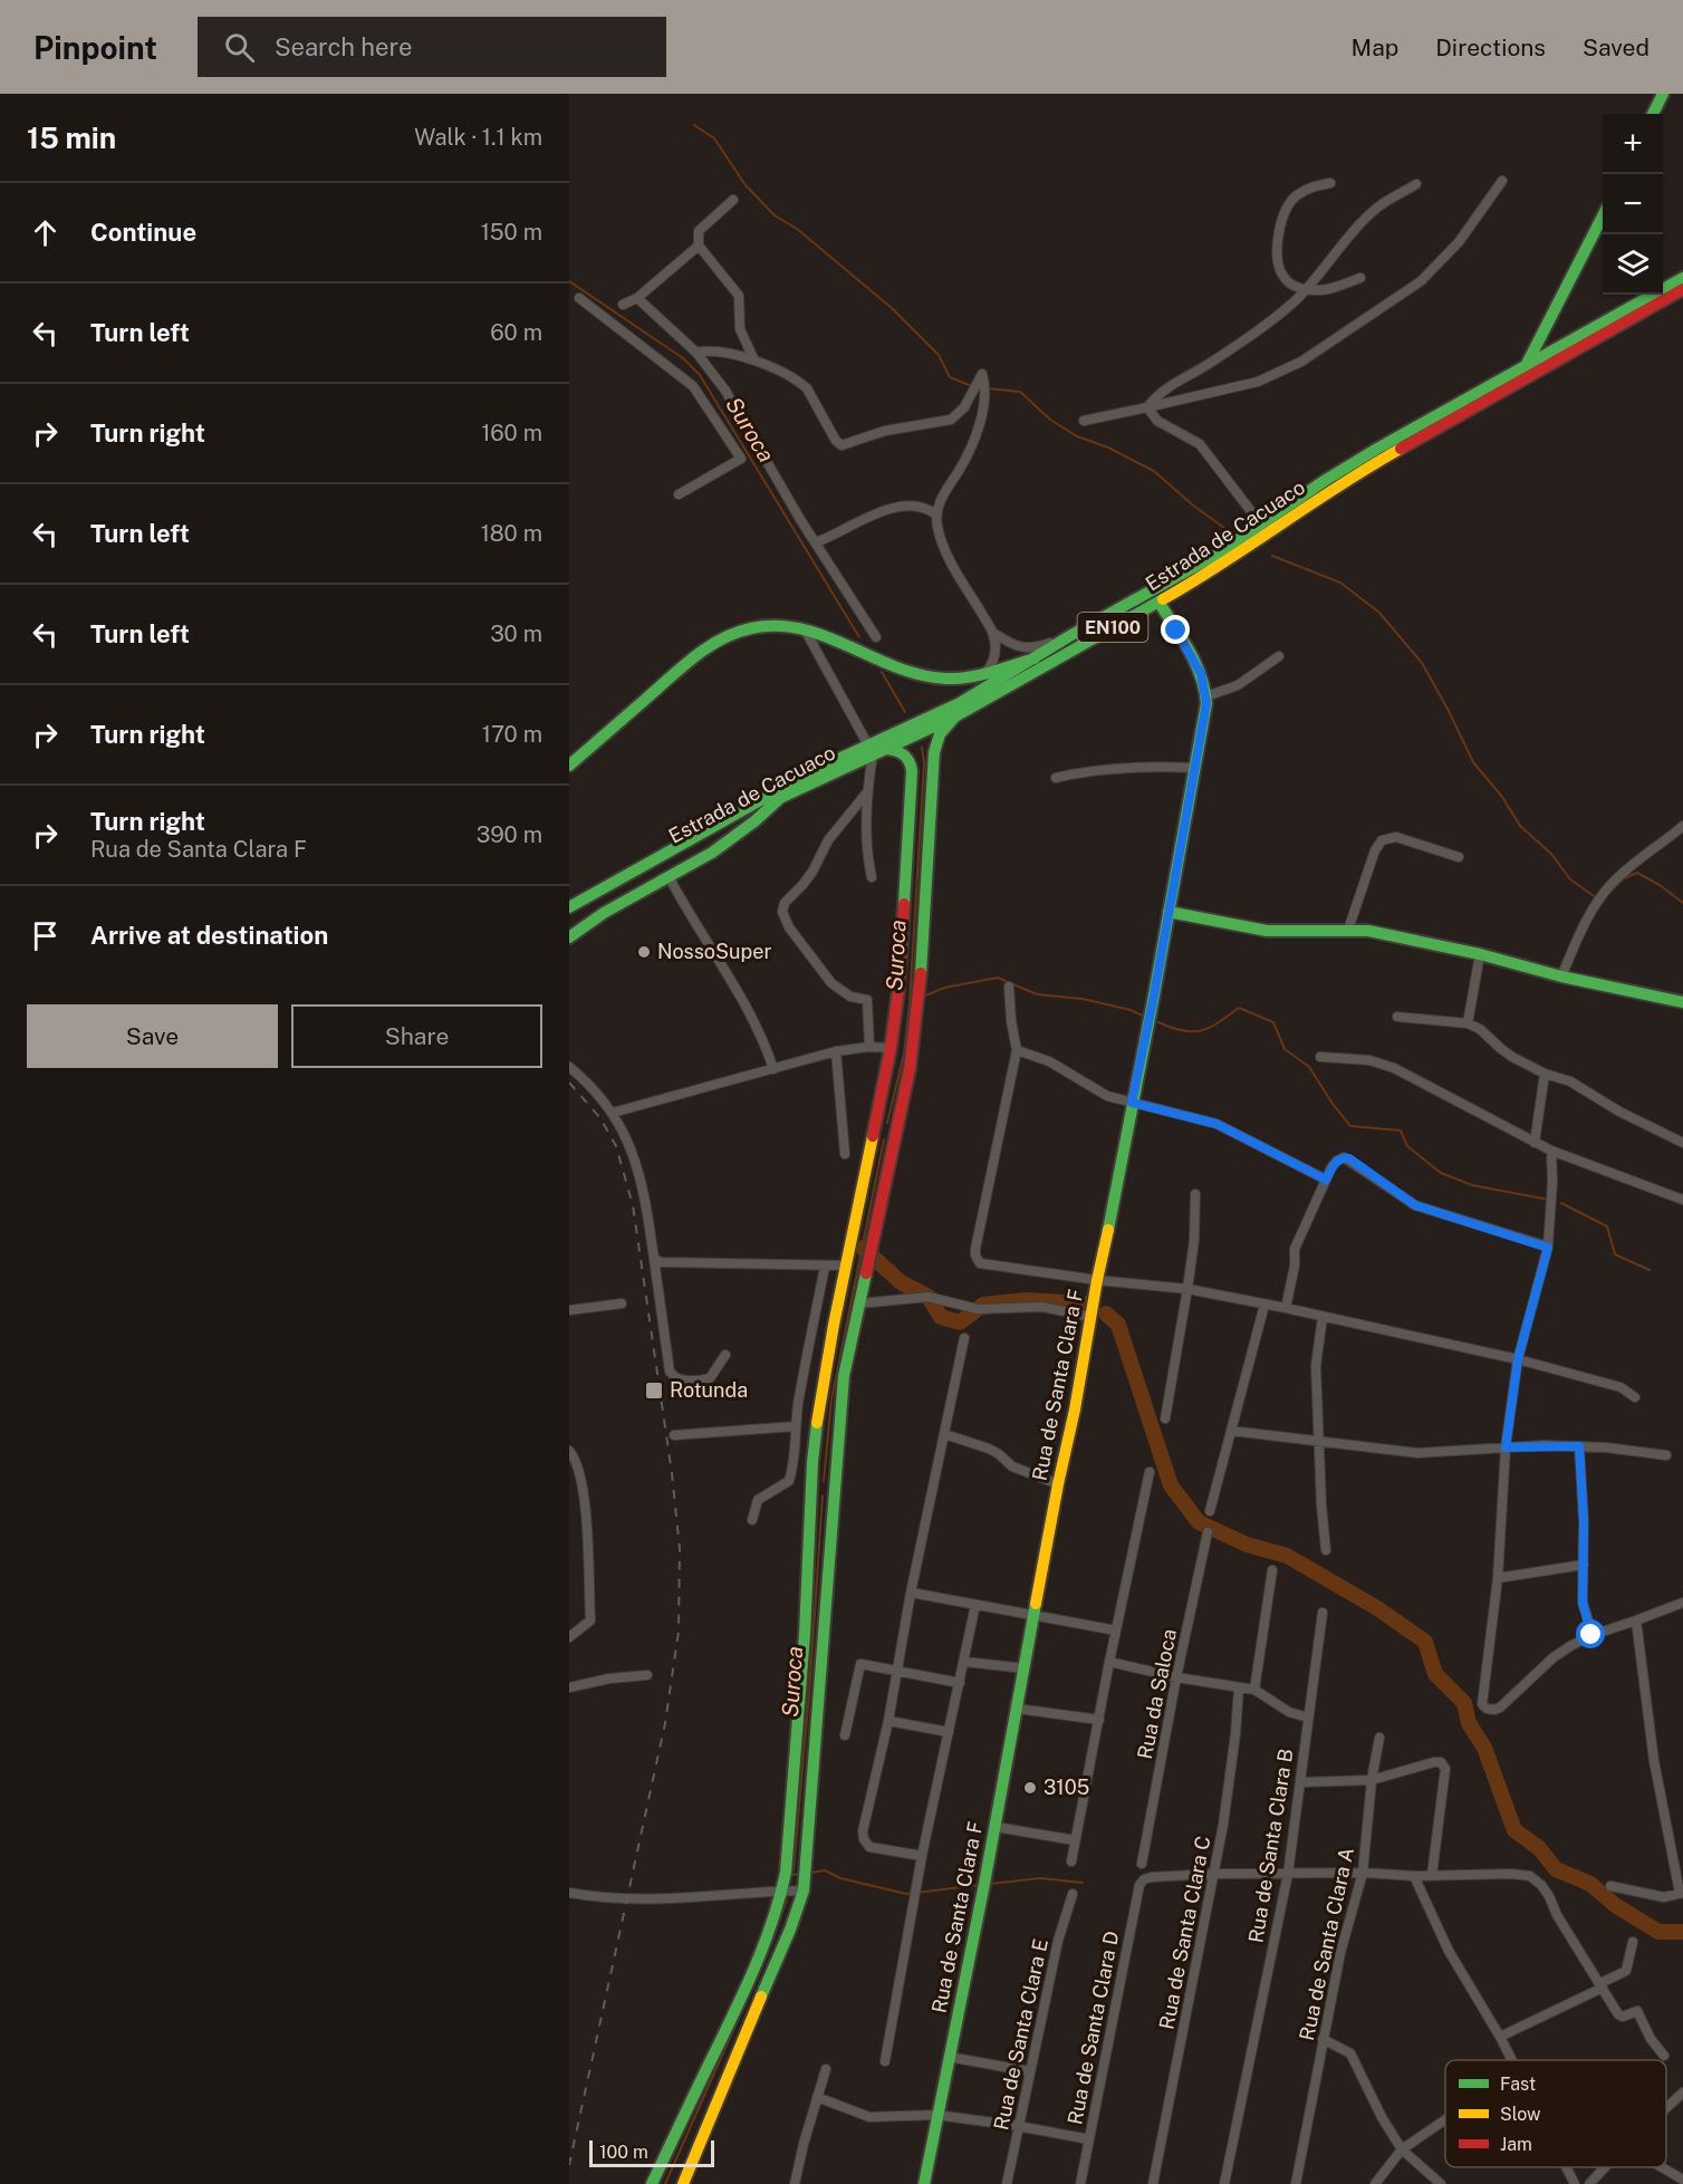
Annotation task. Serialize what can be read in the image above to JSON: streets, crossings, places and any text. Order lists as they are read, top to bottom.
{
  "streets": {
    "main road": ["Estrada de Cacuaco", "EN100", "Rua de Santa Clara F"],
    "street": [
      "Rua da Saloca",
      "Rua de Santa Clara B",
      "Rua de Santa Clara C",
      "Rua de Santa Clara A",
      "Rua de Santa Clara D",
      "Rua de Santa Clara E"
    ]
  },
  "crossings": [
    ["Estrada de Cacuaco", "EN100"],
    ["Estrada de Cacuaco", "Rua de Santa Clara F"],
    ["Rua de Santa Clara C", "Rua de Santa Clara D"]
  ],
  "water": ["Suroca"],
  "places": {
    "other": ["NossoSuper", "3105"],
    "transit": ["Rotunda"]
  },
  "legend": ["Fast", "Slow", "Jam"],
  "scale_bar": "100 m",
  "page": {
    "header": "Pinpoint",
    "search": "Search here",
    "nav": ["Map", "Directions", "Saved"],
    "heading": ["15 min", "Walk · 1.1 km"],
    "map_buttons": ["+", "−"],
    "list": [
      ["Continue", "150 m"],
      ["Turn left", "60 m"],
      ["Turn right", "160 m"],
      ["Turn left", "180 m"],
      ["Turn left", "30 m"],
      ["Turn right", "170 m"],
      ["Turn right", "Rua de Santa Clara F", "390 m"],
      "Arrive at destination"
    ],
    "buttons": ["Save", "Share"],
    "scale": "100 m"
  }
}
